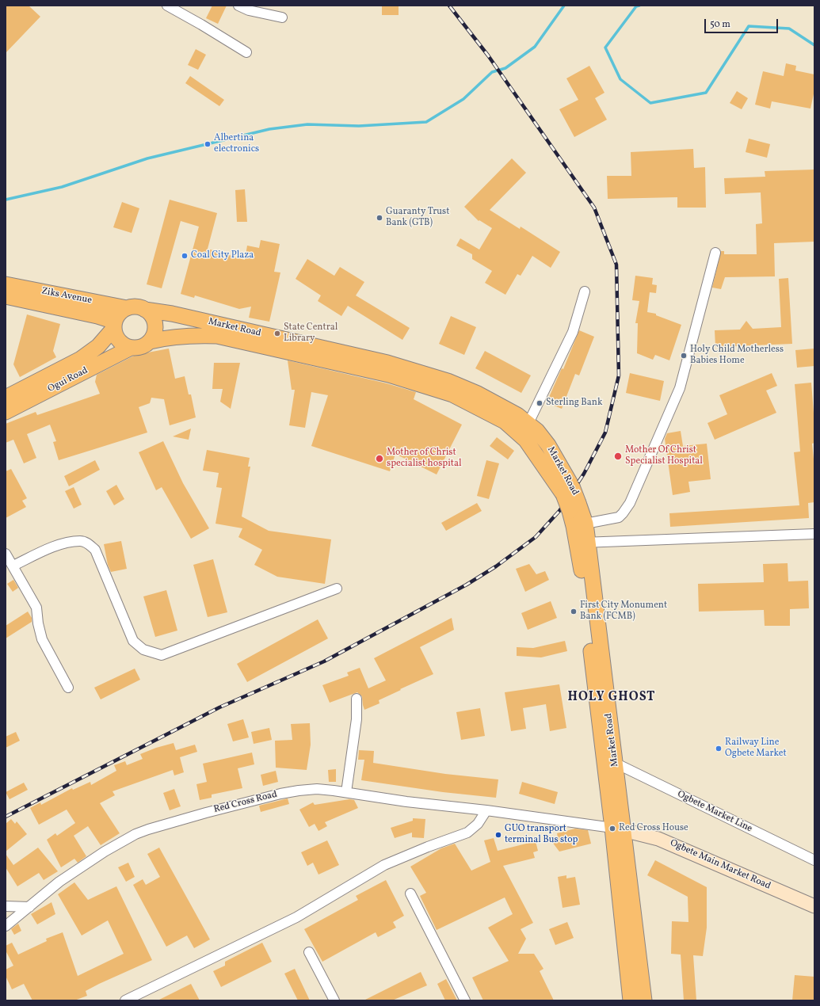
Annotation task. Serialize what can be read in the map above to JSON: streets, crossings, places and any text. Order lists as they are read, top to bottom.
{
  "streets": {
    "main road": ["Ziks Avenue", "Market Road", "Ogui Road"],
    "street": ["Red Cross Road", "Ogbete Market Line", "Ogbete Main Market Road"]
  },
  "crossings": [
    ["Ziks Avenue", "Market Road"],
    ["Ziks Avenue", "Ogui Road"],
    ["Market Road", "Ogui Road"],
    ["Market Road", "Red Cross Road"],
    ["Market Road", "Ogbete Market Line"],
    ["Market Road", "Ogbete Main Market Road"],
    ["Red Cross Road", "Ogbete Main Market Road"]
  ],
  "districts": ["HOLY GHOST"],
  "places": [
    "Albertina electronics",
    "Guaranty Trust Bank (GTB)",
    "Coal City Plaza",
    "State Central Library",
    "Holy Child Motherless Babies Home",
    "Sterling Bank",
    "Mother Of Christ Specialist Hospital",
    "Mother of Christ specialist hospital",
    "First City Monument Bank (FCMB)",
    "Railway Line Ogbete Market",
    "Red Cross House",
    "GUO transport terminal Bus stop"
  ],
  "scale_bar": "50 m"
}
